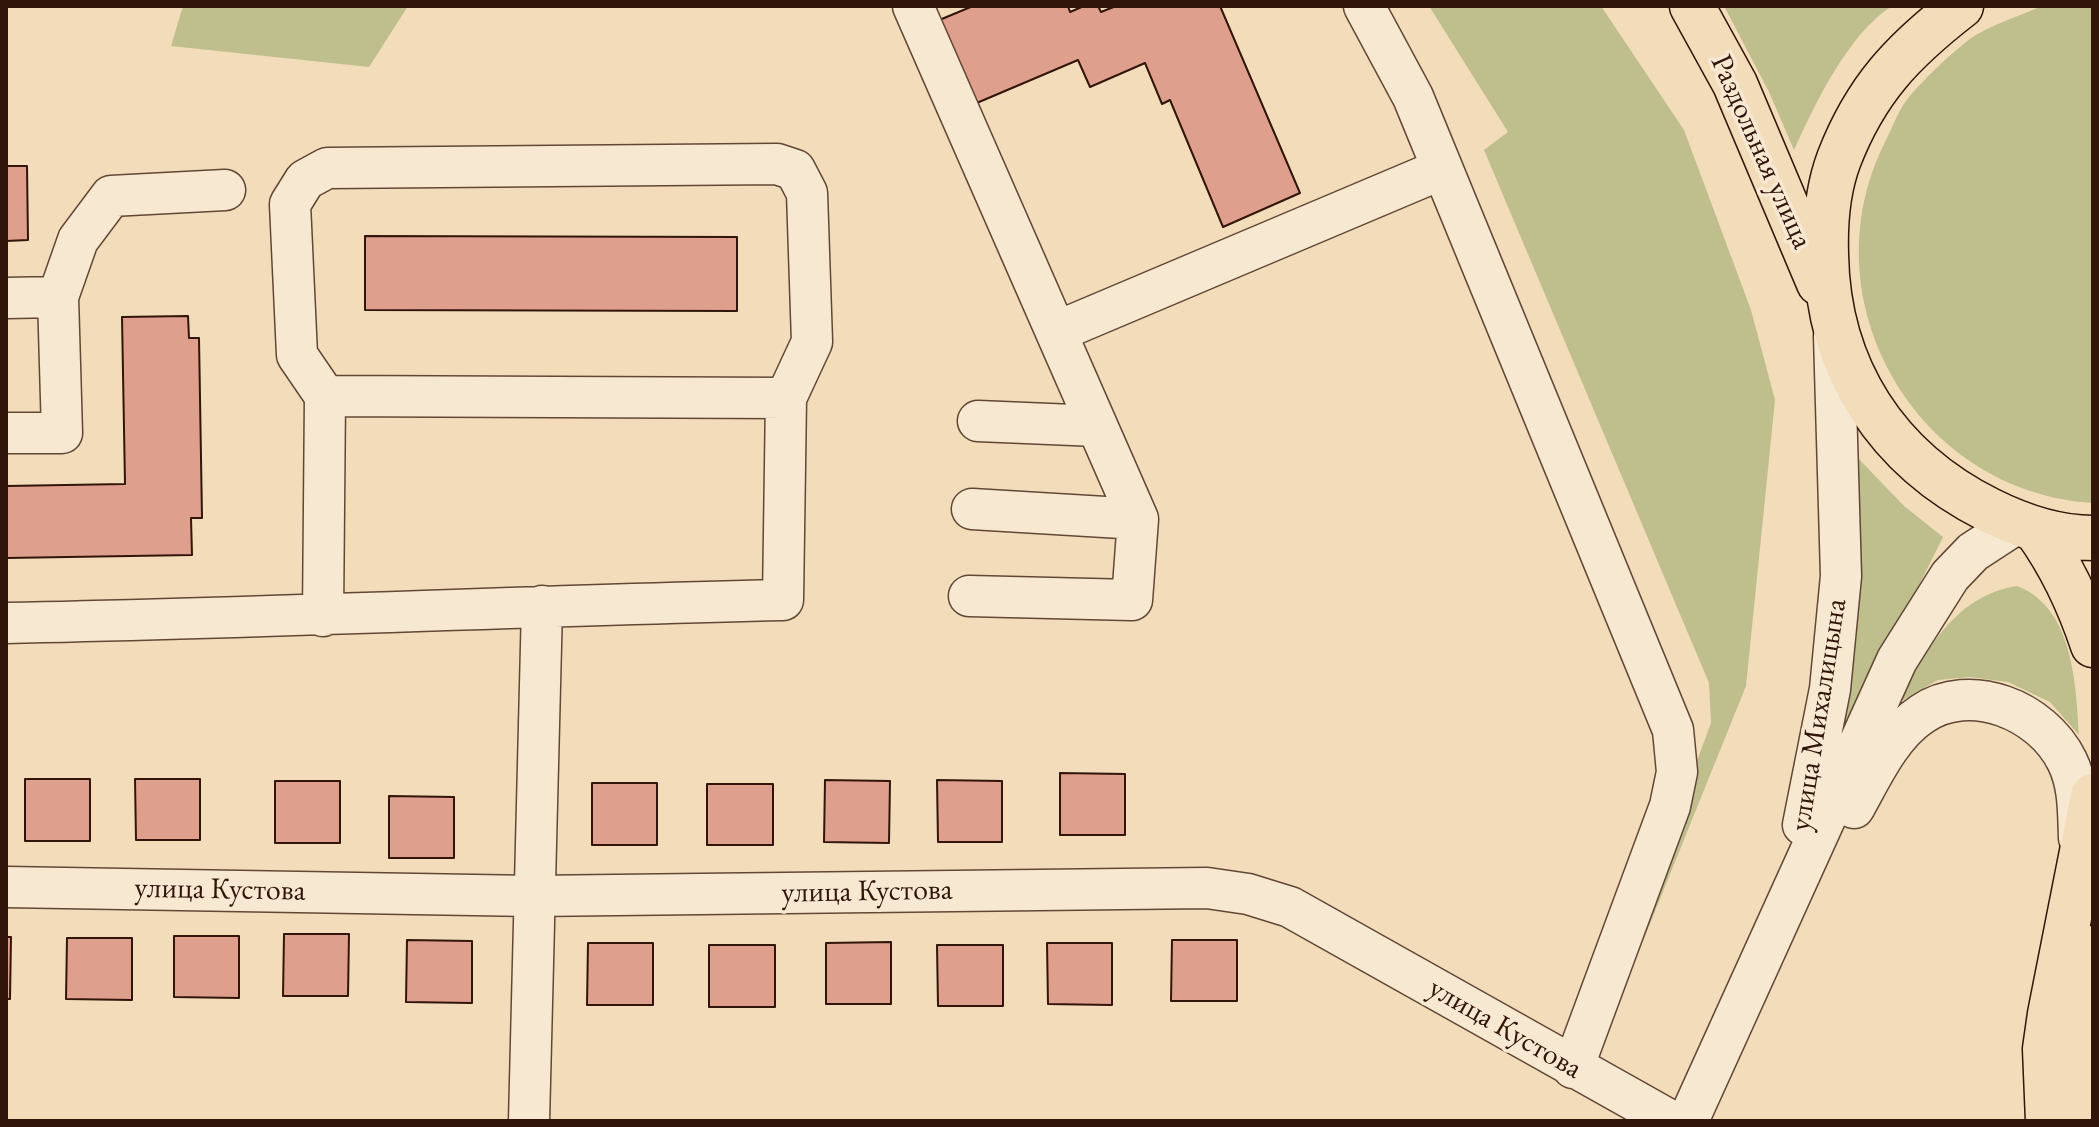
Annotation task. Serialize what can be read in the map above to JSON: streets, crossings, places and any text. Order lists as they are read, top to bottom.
{
  "streets": {
    "main road": ["Раздольная улица"],
    "street": ["улица Михалицына", "улица Кустова"]
  },
  "crossings": [
    ["Раздольная улица", "улица Михалицына"]
  ]
}
